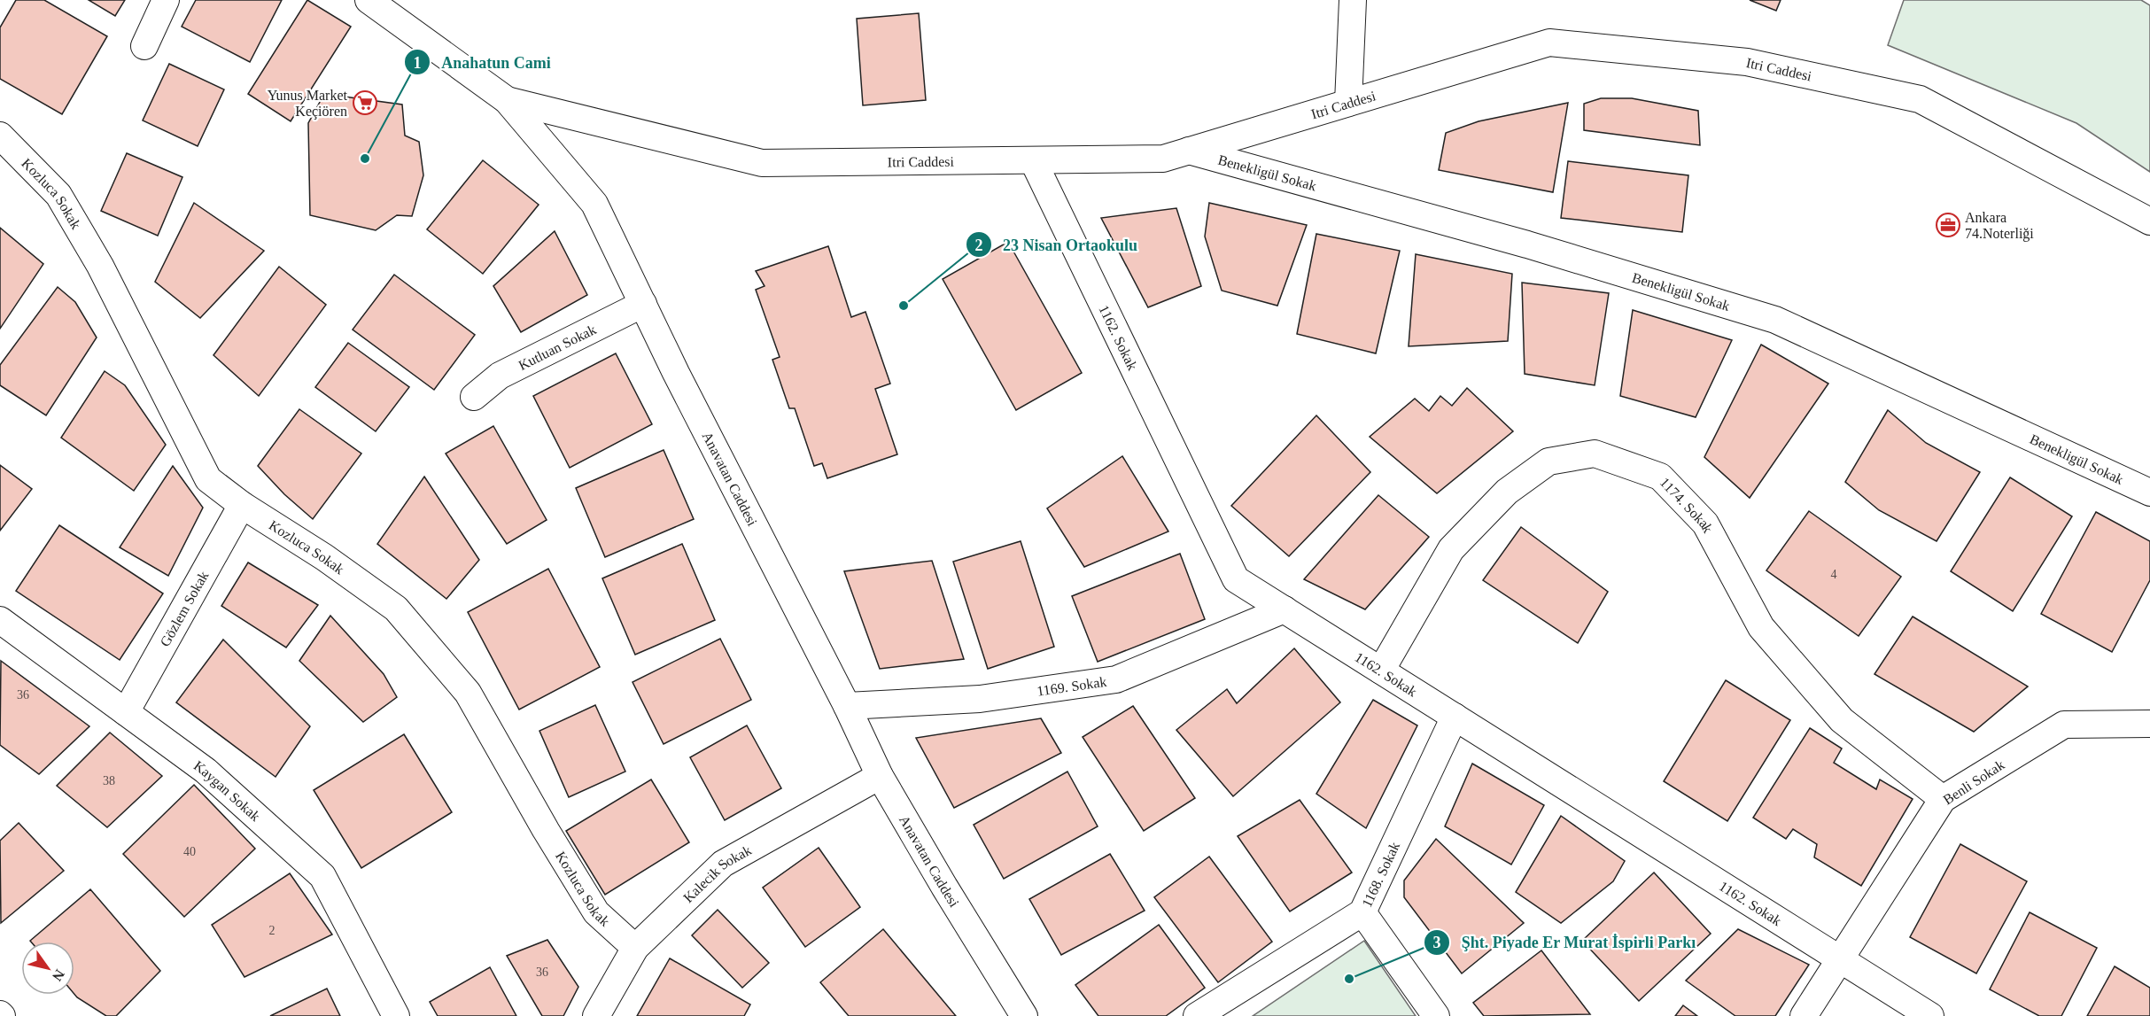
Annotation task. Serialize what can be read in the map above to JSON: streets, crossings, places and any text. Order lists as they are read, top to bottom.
{
  "streets": {
    "street": [
      "Itri Caddesi",
      "Benekligül Sokak",
      "Kozluca Sokak",
      "1162. Sokak",
      "Kutluan Sokak",
      "Anavatan Caddesi",
      "1174. Sokak",
      "Gözlem Sokak",
      "1169. Sokak",
      "Benli Sokak",
      "Kaygan Sokak",
      "Kalecik Sokak",
      "1168. Sokak"
    ]
  },
  "crossings": [
    ["Itri Caddesi", "Benekligül Sokak"],
    ["Itri Caddesi", "1162. Sokak"],
    ["Itri Caddesi", "Anavatan Caddesi"],
    ["Kozluca Sokak", "Gözlem Sokak"],
    ["Kozluca Sokak", "Kalecik Sokak"],
    ["1162. Sokak", "1174. Sokak"],
    ["1162. Sokak", "1169. Sokak"],
    ["1162. Sokak", "Benli Sokak"],
    ["1162. Sokak", "1168. Sokak"],
    ["Kutluan Sokak", "Anavatan Caddesi"],
    ["Anavatan Caddesi", "1169. Sokak"],
    ["Anavatan Caddesi", "Kalecik Sokak"],
    ["1174. Sokak", "Benli Sokak"],
    ["Gözlem Sokak", "Kaygan Sokak"]
  ],
  "places": {
    "supermarket": ["Yunus Market Keçiören"],
    "other": ["Anahatun Cami", "23 Nisan Ortaokulu", "Şht. Piyade Er Murat İspirli Parkı"],
    "office": ["Ankara 74.Noterliği"]
  },
  "house_numbers": [
    "4",
    "36",
    "38",
    "40",
    "2",
    "36"
  ],
  "north": "bottom right"
}
